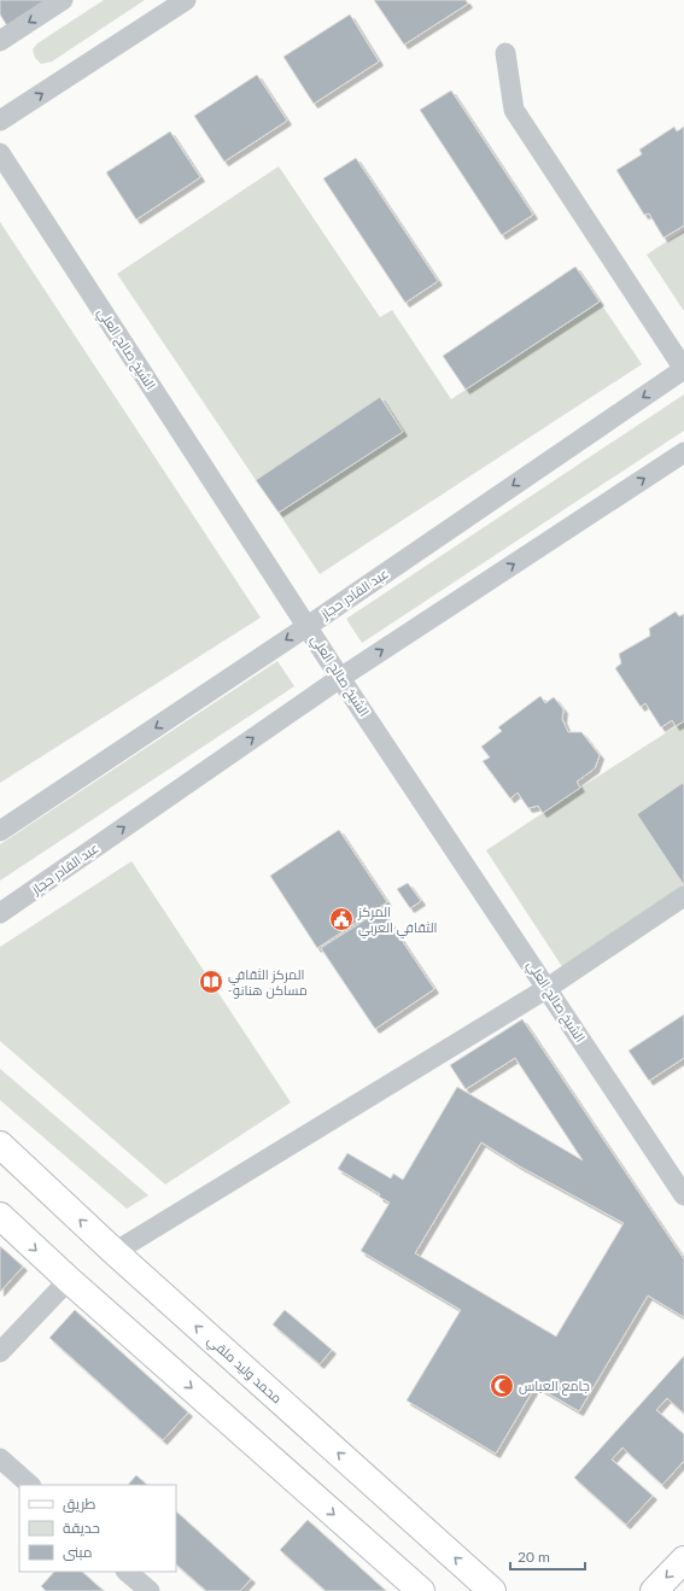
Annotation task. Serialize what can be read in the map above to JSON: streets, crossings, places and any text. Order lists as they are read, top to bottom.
{
  "streets": {
    "street": ["الشيخ صالح العلي", "عبد القادر حجاز", "محمد وليد ملقي"]
  },
  "crossings": [
    ["الشيخ صالح العلي", "عبد القادر حجاز"]
  ],
  "places": {
    "public building": ["المركز الثقافي العربي"],
    "library": ["المركز الثقافي -مساكن هنانو"],
    "mosque": ["جامع العباس"]
  },
  "legend": ["طريق", "حديقة", "مبنى"],
  "scale_bar": "20 m"
}
